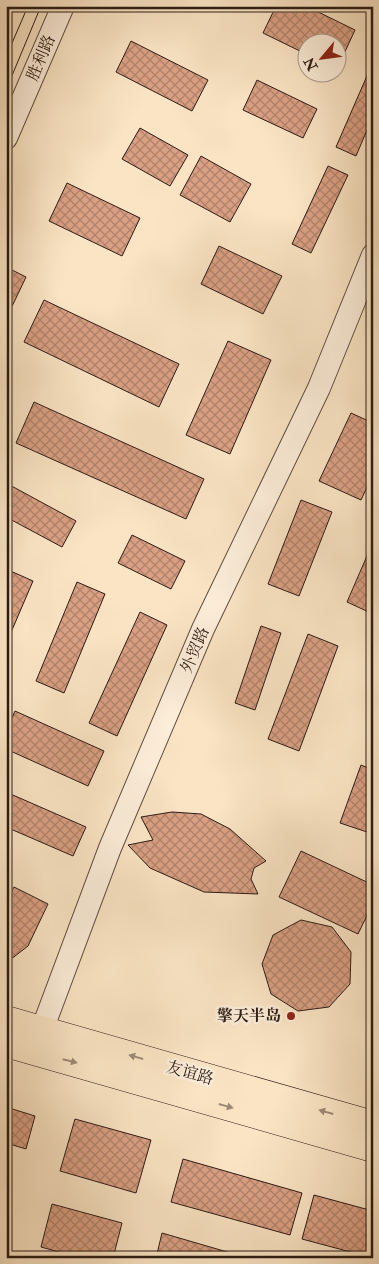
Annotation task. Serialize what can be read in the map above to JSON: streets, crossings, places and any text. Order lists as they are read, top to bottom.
{
  "streets": {
    "main road": ["友谊路"],
    "street": ["胜利路", "外贸路"]
  },
  "crossings": [
    ["外贸路", "友谊路"]
  ],
  "places": ["擎天半岛"],
  "north": "bottom left"
}
